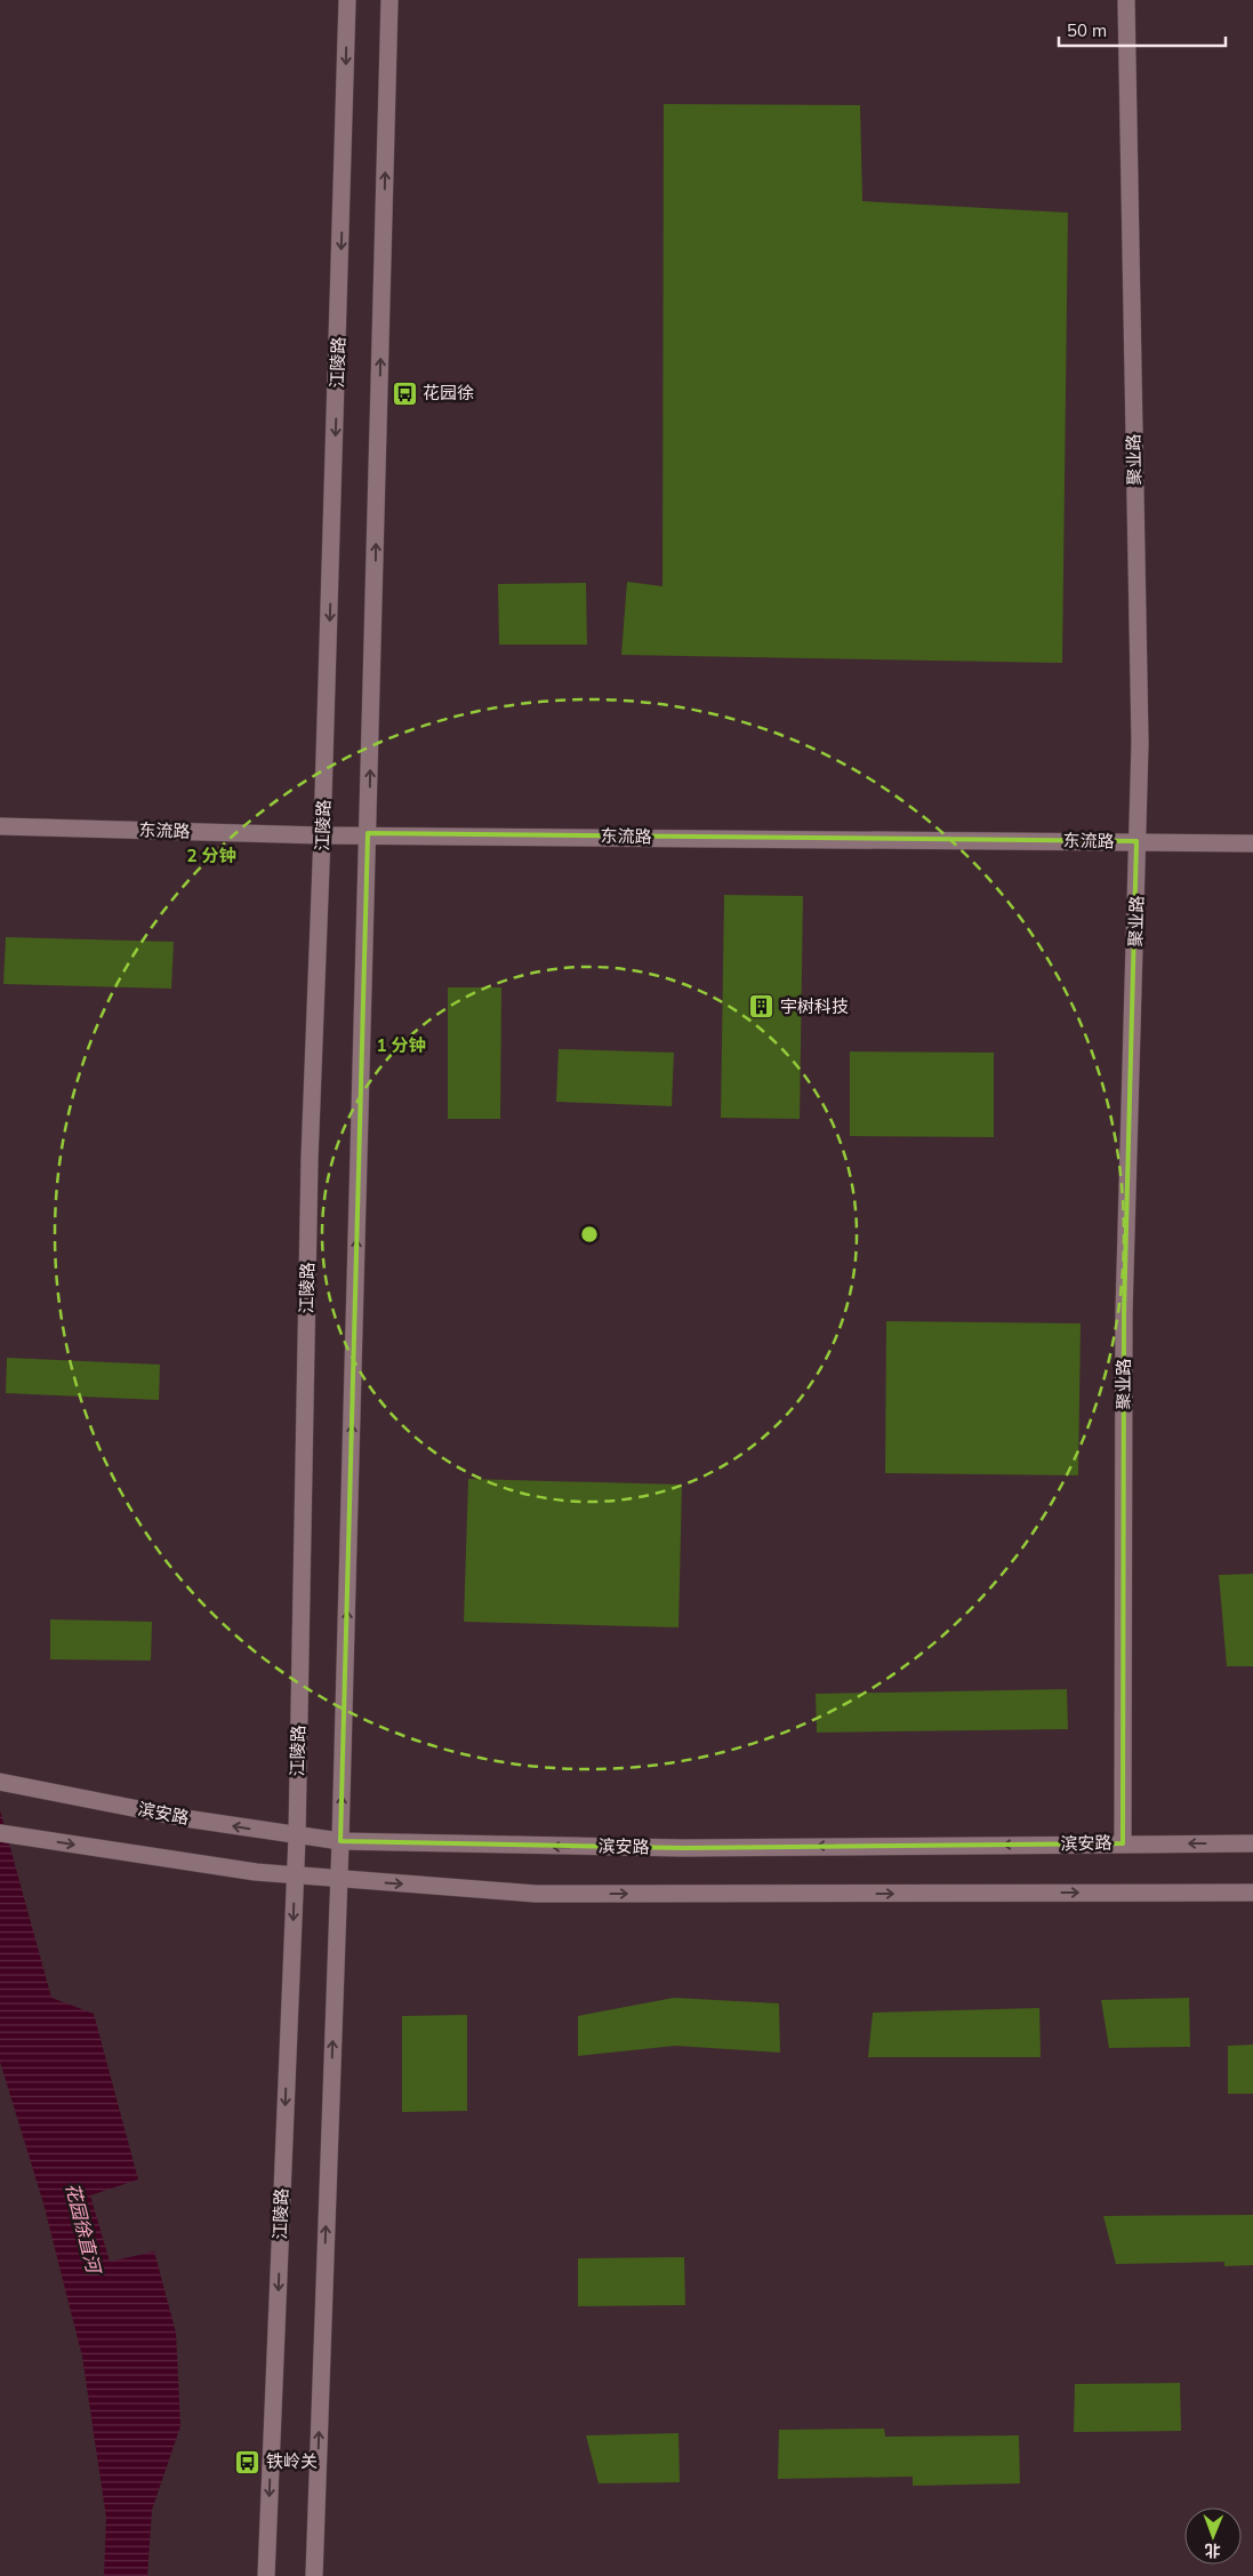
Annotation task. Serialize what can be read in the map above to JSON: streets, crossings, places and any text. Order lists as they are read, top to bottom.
{
  "streets": {
    "main road": [
      "江陵路",
      "聚业路",
      "东流路",
      "滨安路"
    ]
  },
  "crossings": [
    ["江陵路", "东流路"],
    ["江陵路", "滨安路"],
    ["聚业路", "东流路"],
    ["聚业路", "滨安路"]
  ],
  "water": ["花园徐直河"],
  "places": {
    "bus stop": ["花园徐", "铁岭关"],
    "building": ["宇树科技"]
  },
  "scale_bar": "50 m",
  "north": "bottom",
  "rings": ["2 分钟", "1 分钟"]
}
